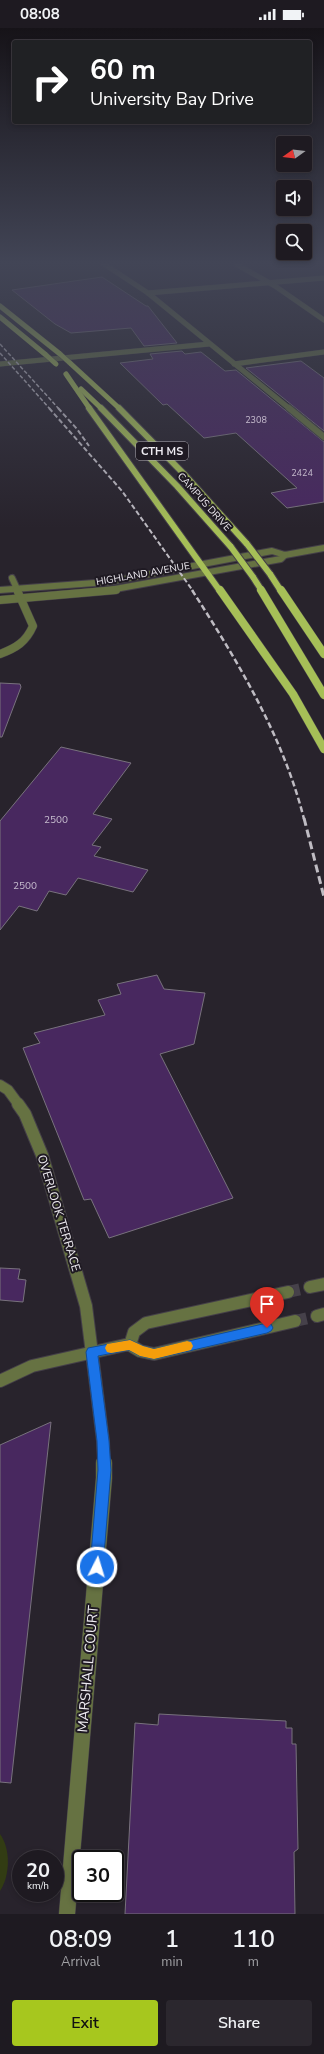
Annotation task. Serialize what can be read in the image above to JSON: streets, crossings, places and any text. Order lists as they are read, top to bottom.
{
  "streets": {
    "main road": ["CTH MS", "CAMPUS DRIVE"],
    "street": ["HIGHLAND AVENUE", "OVERLOOK TERRACE", "MARSHALL COURT"]
  },
  "crossings": [
    ["OVERLOOK TERRACE", "MARSHALL COURT"]
  ],
  "house_numbers": [
    "2308",
    "2424",
    "2500",
    "2500"
  ],
  "north": "left",
  "page": {
    "status": "08:08",
    "turn": ["60 m", "University Bay Drive"],
    "speed": "20 km/h",
    "limit": "30",
    "eta": [
      "08:09",
      "Arrival",
      "1",
      "min",
      "110",
      "m"
    ],
    "buttons": ["Exit", "Share"]
  }
}
